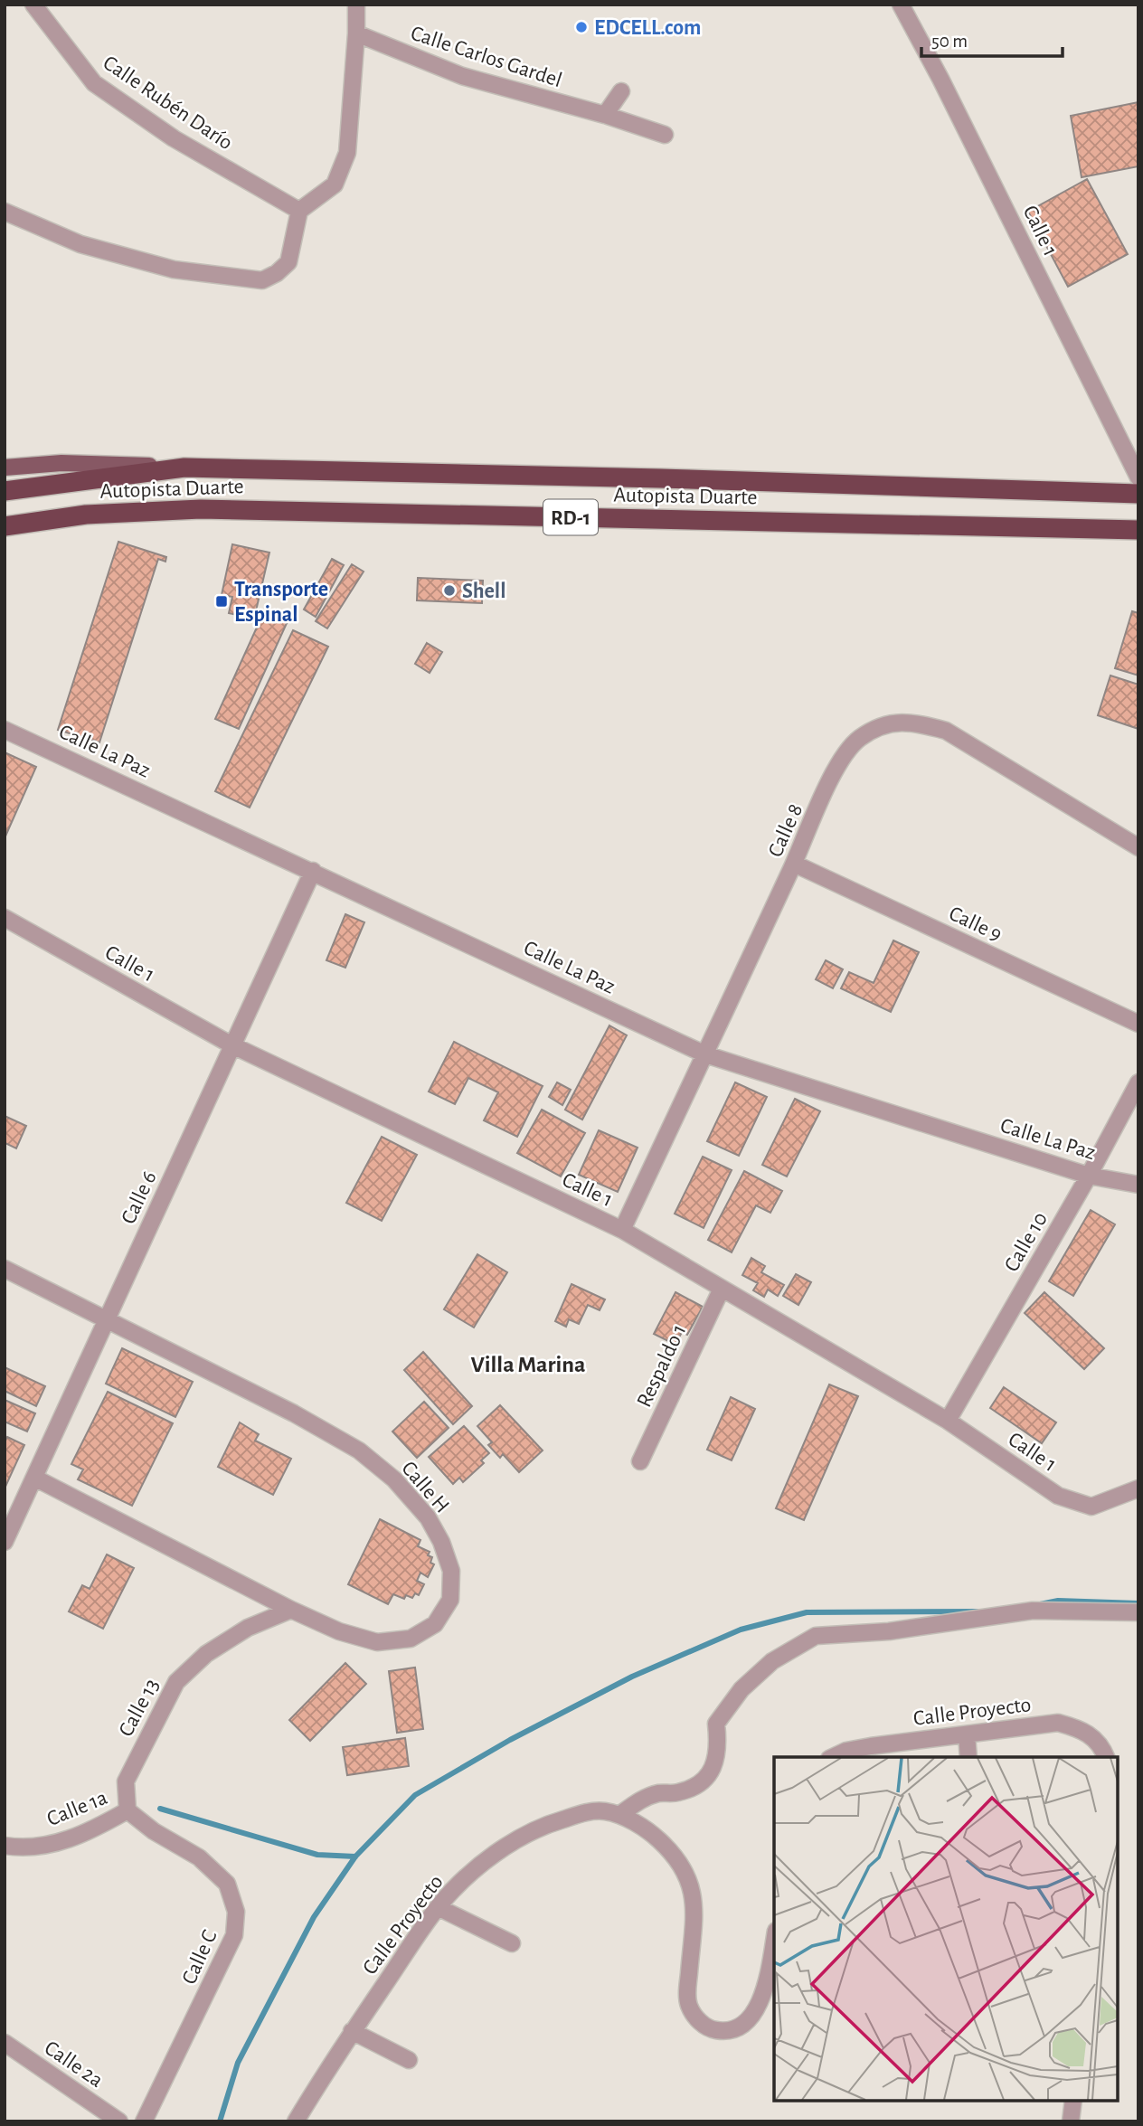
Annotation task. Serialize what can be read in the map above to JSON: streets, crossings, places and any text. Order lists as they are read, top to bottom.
{
  "streets": {
    "highway": ["Autopista Duarte", "RD-1"],
    "street": [
      "Calle Carlos Gardel",
      "Calle Rubén Darío",
      "Calle 1",
      "Calle La Paz",
      "Calle 8",
      "Calle 9",
      "Calle 6",
      "Calle 10",
      "Respaldo 1",
      "Calle H",
      "Calle 13",
      "Calle Proyecto",
      "Calle 1a",
      "Calle C",
      "Calle 2a"
    ]
  },
  "crossings": [
    ["Calle 1", "Calle 8"],
    ["Calle 1", "Calle 6"],
    ["Calle 1", "Calle 10"],
    ["Calle 1", "Respaldo 1"],
    ["Calle La Paz", "Calle 8"],
    ["Calle La Paz", "Calle 6"],
    ["Calle La Paz", "Calle 10"],
    ["Calle 8", "Calle 9"],
    ["Calle 6", "Calle H"],
    ["Calle H", "Calle 13"],
    ["Calle 13", "Calle 1a"],
    ["Calle 13", "Calle C"],
    ["Calle 1a", "Calle C"]
  ],
  "districts": ["Villa Marina"],
  "places": {
    "other": ["EDCELL.com", "Shell"],
    "transit": ["Transporte Espinal"]
  },
  "scale_bar": "50 m"
}
